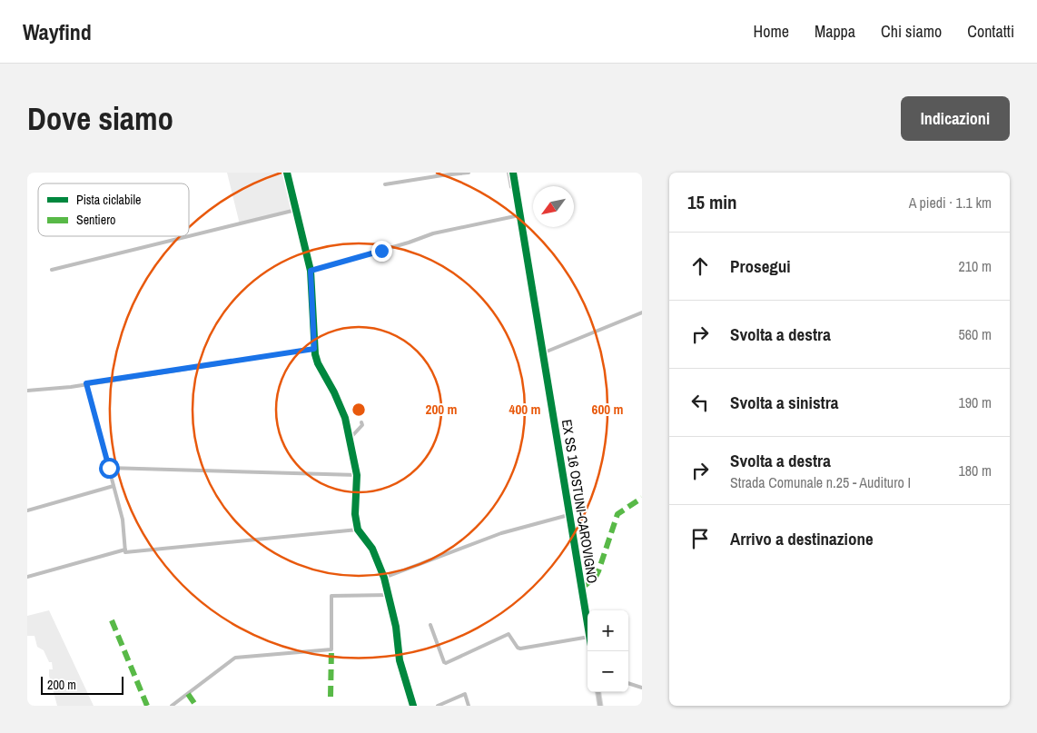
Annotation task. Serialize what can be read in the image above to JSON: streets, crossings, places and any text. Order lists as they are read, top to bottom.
{
  "streets": {
    "main road": ["EX SS 16 OSTUNI-CAROVIGNO"]
  },
  "legend": ["Pista ciclabile", "Sentiero"],
  "scale_bar": "200 m",
  "north": "bottom left",
  "page": {
    "header": "Wayfind",
    "nav": [
      "Home",
      "Mappa",
      "Chi siamo",
      "Contatti"
    ],
    "buttons": "Indicazioni",
    "title": "Dove siamo",
    "heading": ["15 min", "A piedi · 1.1 km"],
    "list": [
      ["Prosegui", "210 m"],
      ["Svolta a destra", "560 m"],
      ["Svolta a sinistra", "190 m"],
      ["Svolta a destra", "Strada Comunale n.25 - Audituro I", "180 m"],
      "Arrivo a destinazione"
    ],
    "map_buttons": ["+", "−"],
    "scale": "200 m"
  },
  "rings": ["200 m", "400 m", "600 m"]
}
